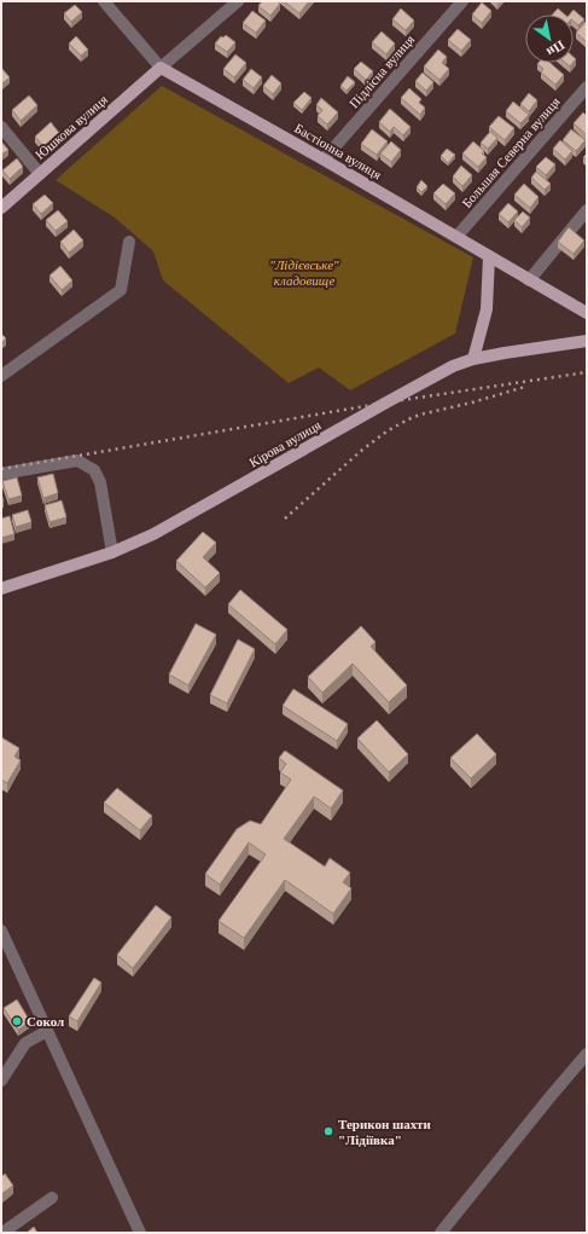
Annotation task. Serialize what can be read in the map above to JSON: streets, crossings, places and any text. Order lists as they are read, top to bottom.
{
  "streets": {
    "main road": ["Юшкова вулиця", "Бастіонна вулиця", "Кірова вулиця"],
    "street": ["Підлісна вулиця", "Большая Северна вулиця"]
  },
  "crossings": [
    ["Підлісна вулиця", "Бастіонна вулиця"],
    ["Юшкова вулиця", "Бастіонна вулиця"],
    ["Бастіонна вулиця", "Большая Северна вулиця"]
  ],
  "parks": ["\"Лідієвське\" кладовище"],
  "places": ["Сокол", "Терикон шахти \"Лідіївка\""],
  "north": "bottom right"
}
